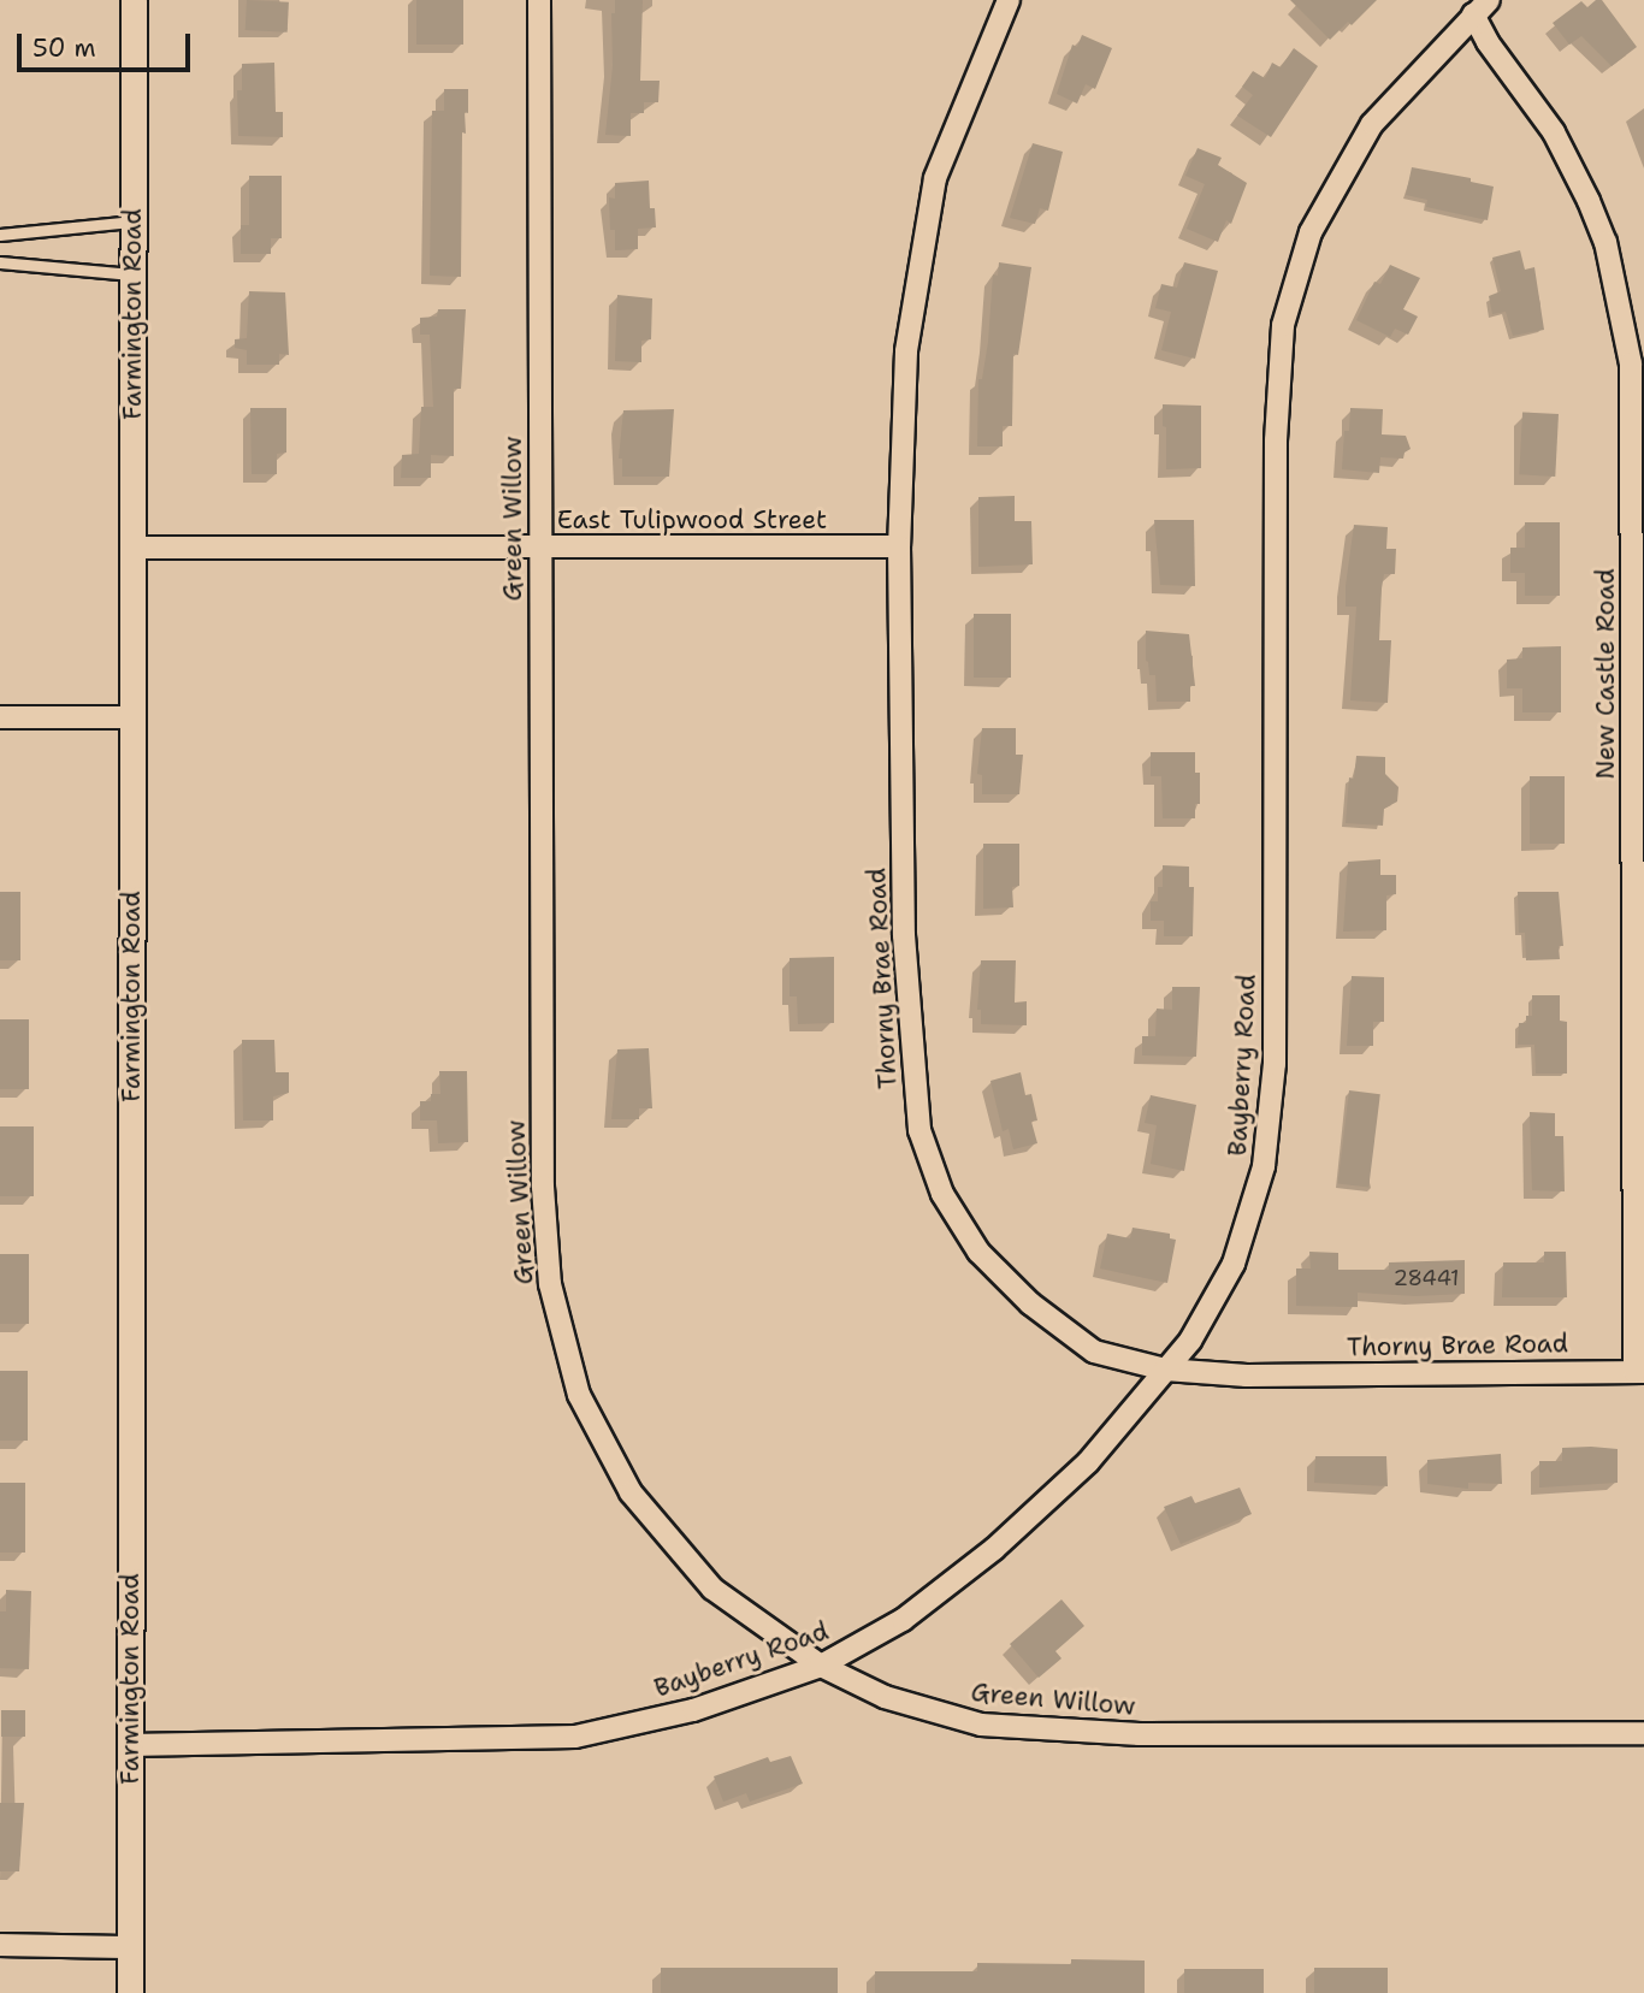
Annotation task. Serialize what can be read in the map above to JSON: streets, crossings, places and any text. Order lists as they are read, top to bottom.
{
  "streets": {
    "street": [
      "Farmington Road",
      "Green Willow",
      "East Tulipwood Street",
      "New Castle Road",
      "Thorny Brae Road",
      "Bayberry Road"
    ]
  },
  "crossings": [
    ["Farmington Road", "East Tulipwood Street"],
    ["Farmington Road", "Bayberry Road"],
    ["Green Willow", "East Tulipwood Street"],
    ["Green Willow", "Bayberry Road"],
    ["East Tulipwood Street", "Thorny Brae Road"],
    ["New Castle Road", "Thorny Brae Road"],
    ["New Castle Road", "Bayberry Road"],
    ["Thorny Brae Road", "Bayberry Road"]
  ],
  "house_numbers": ["28441"],
  "scale_bar": "50 m"
}
